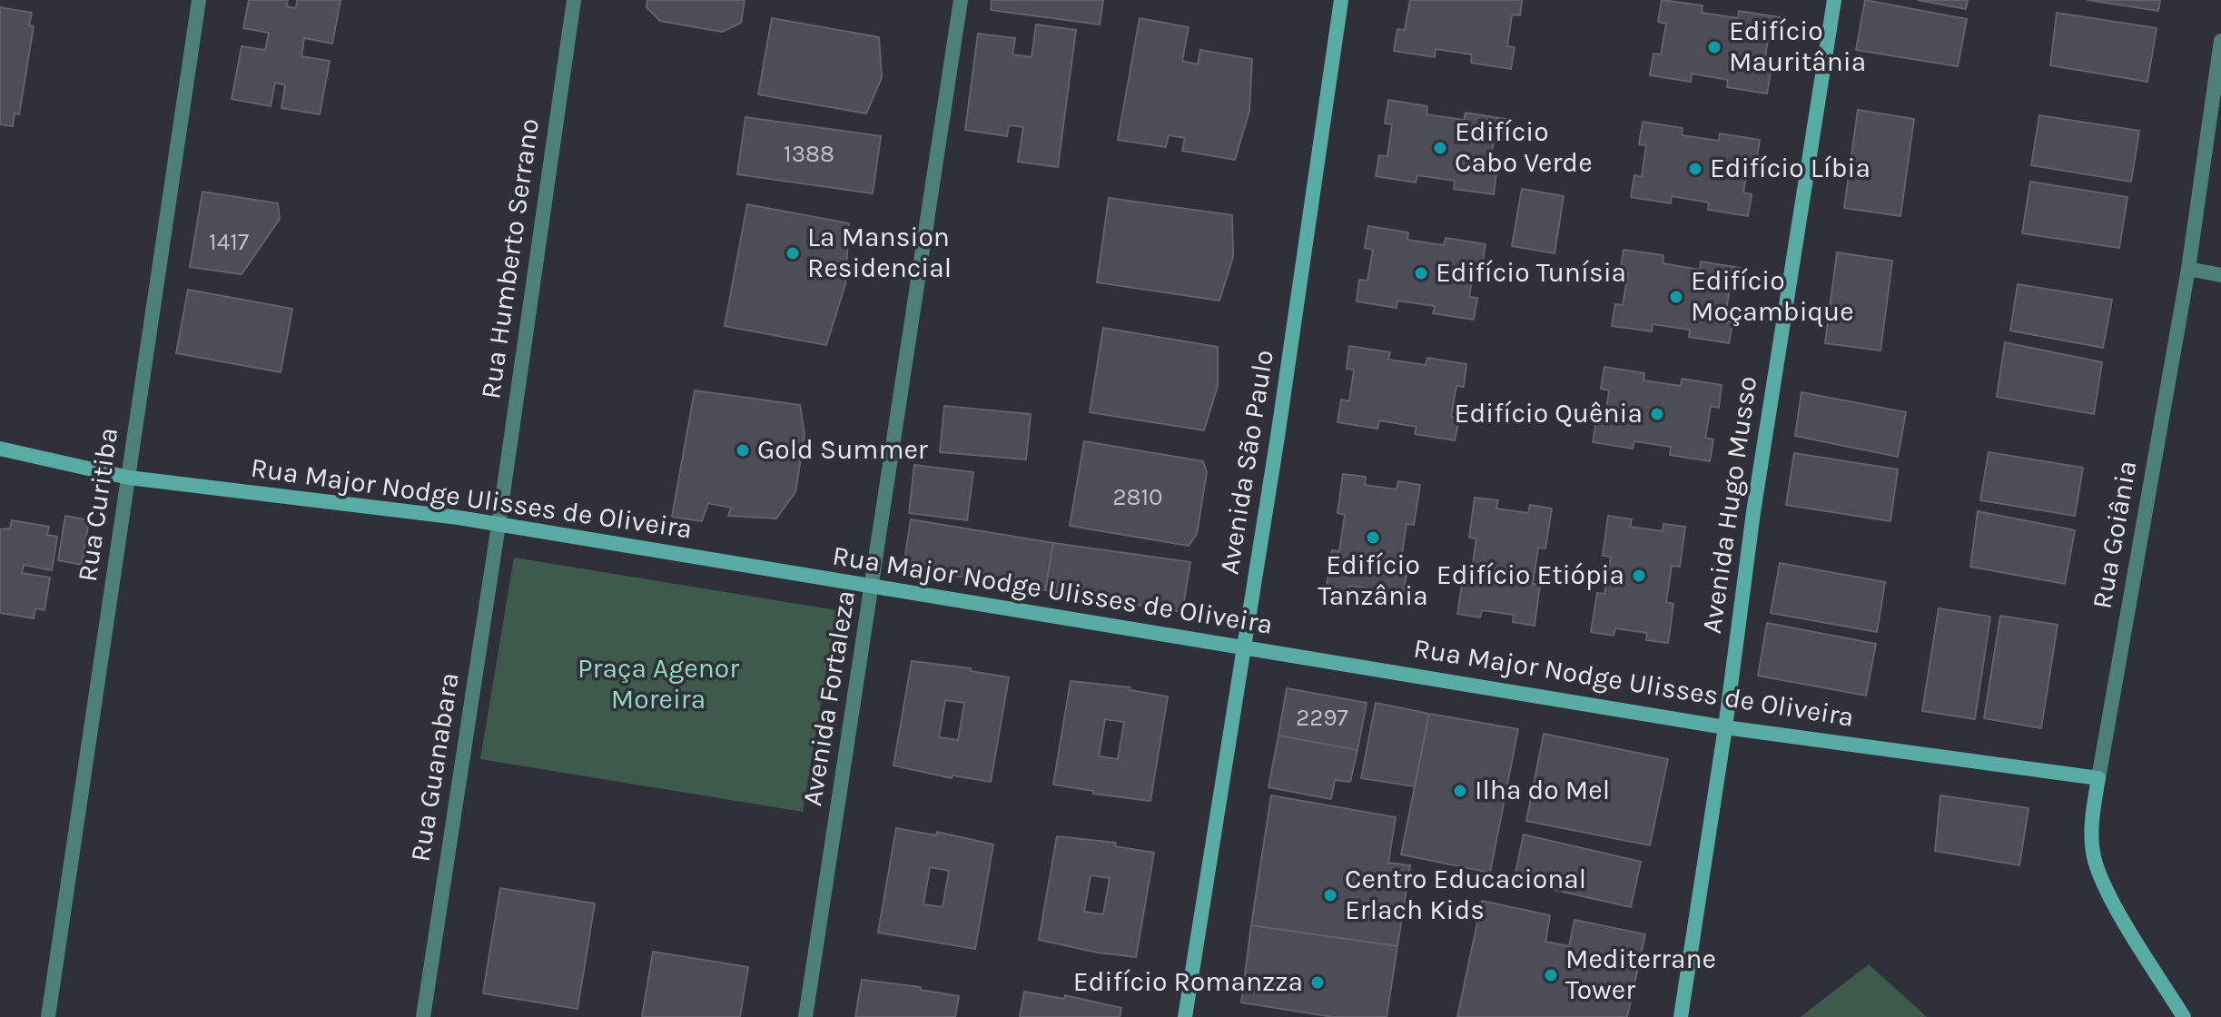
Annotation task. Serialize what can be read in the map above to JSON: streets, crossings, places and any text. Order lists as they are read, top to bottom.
{
  "streets": {
    "main road": [
      "Avenida São Paulo",
      "Rua Major Nodge Ulisses de Oliveira",
      "Avenida Hugo Musso",
      "Rua Goiânia"
    ],
    "street": [
      "Rua Humberto Serrano",
      "Rua Curitiba",
      "Avenida Fortaleza",
      "Rua Guanabara"
    ]
  },
  "crossings": [
    ["Rua Humberto Serrano", "Rua Major Nodge Ulisses de Oliveira"],
    ["Rua Humberto Serrano", "Rua Guanabara"],
    ["Avenida São Paulo", "Rua Major Nodge Ulisses de Oliveira"],
    ["Rua Major Nodge Ulisses de Oliveira", "Rua Curitiba"],
    ["Rua Major Nodge Ulisses de Oliveira", "Avenida Hugo Musso"],
    ["Rua Major Nodge Ulisses de Oliveira", "Rua Goiânia"],
    ["Rua Major Nodge Ulisses de Oliveira", "Avenida Fortaleza"],
    ["Rua Major Nodge Ulisses de Oliveira", "Rua Guanabara"]
  ],
  "parks": ["Praça Agenor Moreira"],
  "places": [
    "Edifício Mauritânia",
    "Edifício Cabo Verde",
    "Edifício Líbia",
    "La Mansion Residencial",
    "Edifício Tunísia",
    "Edifício Moçambique",
    "Edifício Quênia",
    "Gold Summer",
    "Edifício Tanzânia",
    "Edifício Etiópia",
    "Ilha do Mel",
    "Centro Educacional Erlach Kids",
    "Mediterrane Tower",
    "Edifício Romanzza"
  ],
  "house_numbers": [
    "1388",
    "1417",
    "2810",
    "2297"
  ]
}
